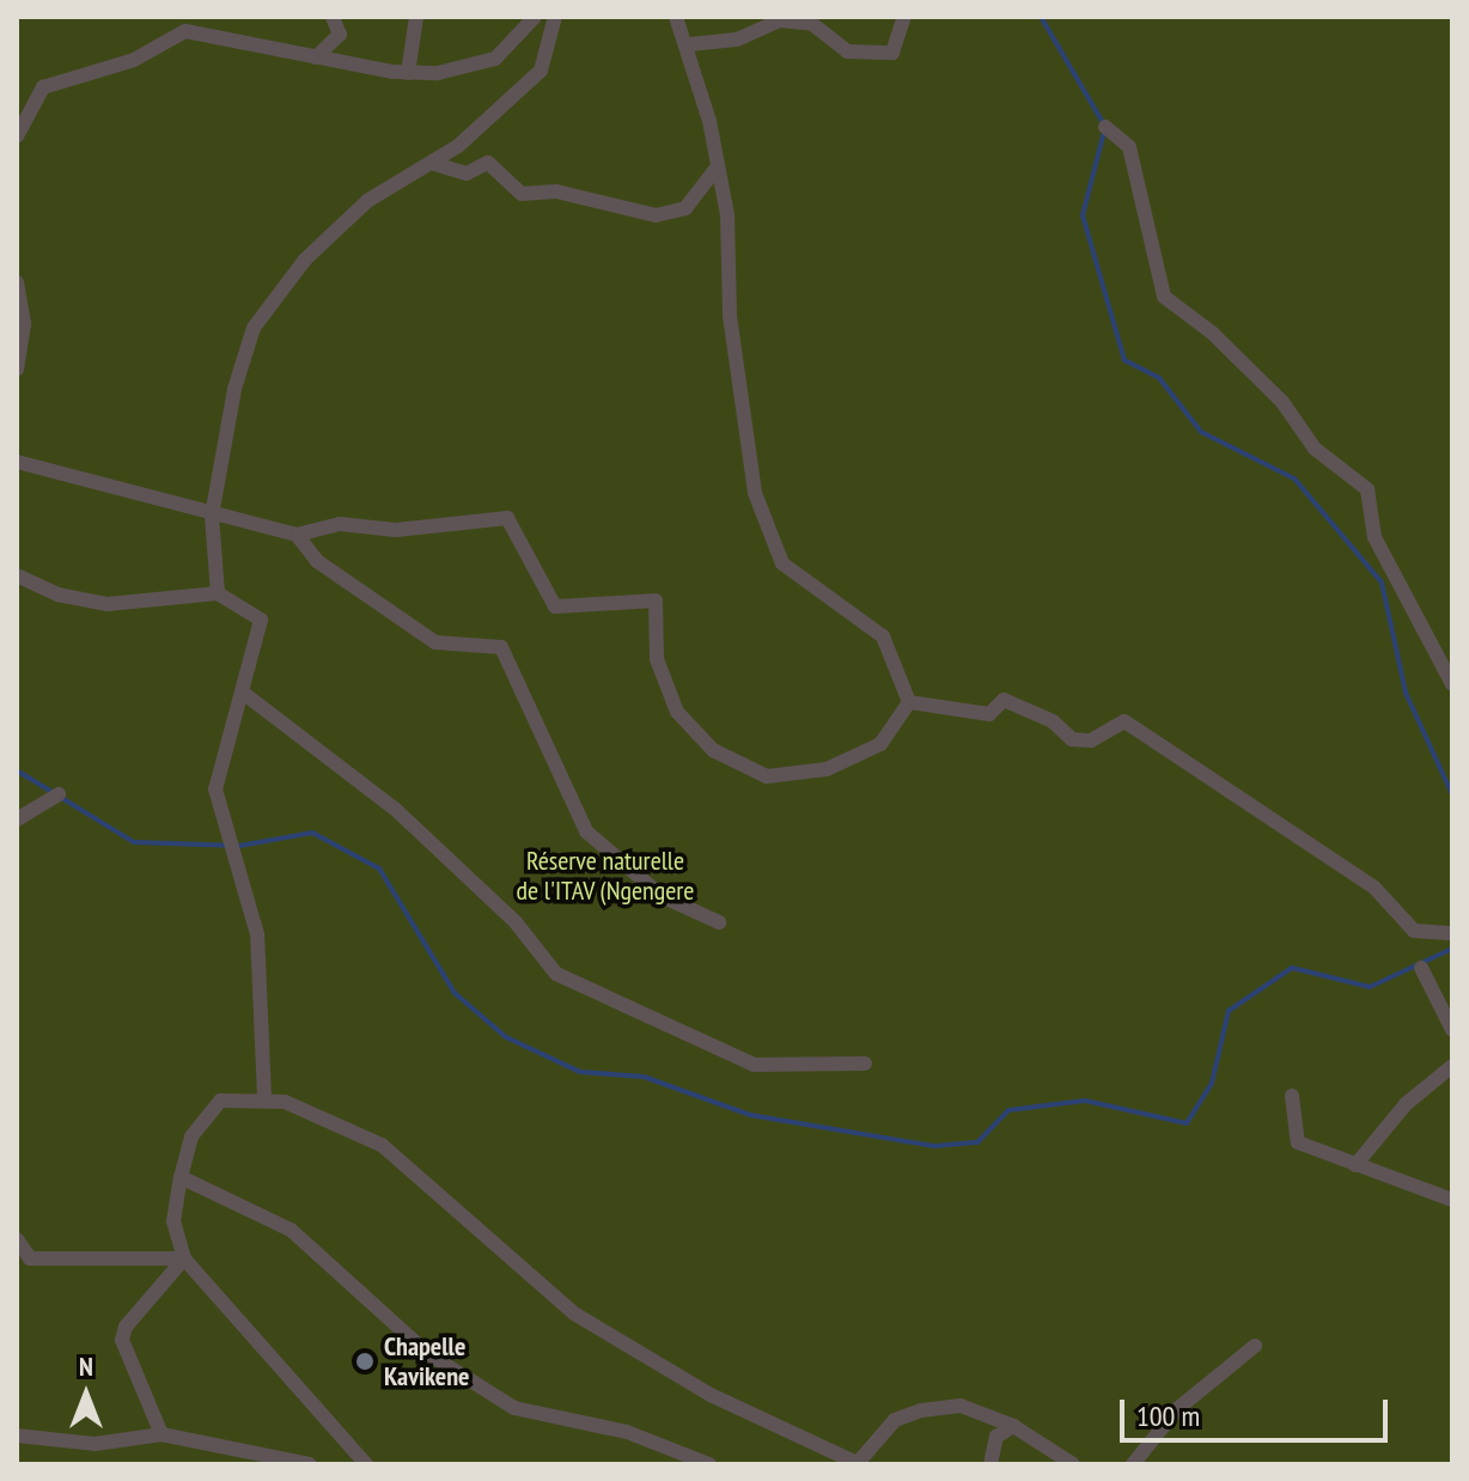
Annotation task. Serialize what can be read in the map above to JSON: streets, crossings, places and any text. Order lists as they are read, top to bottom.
{
  "parks": ["Réserve naturelle de l'ITAV (Ngengere"],
  "places": ["Chapelle Kavikene"],
  "scale_bar": "100 m",
  "north": "top"
}
